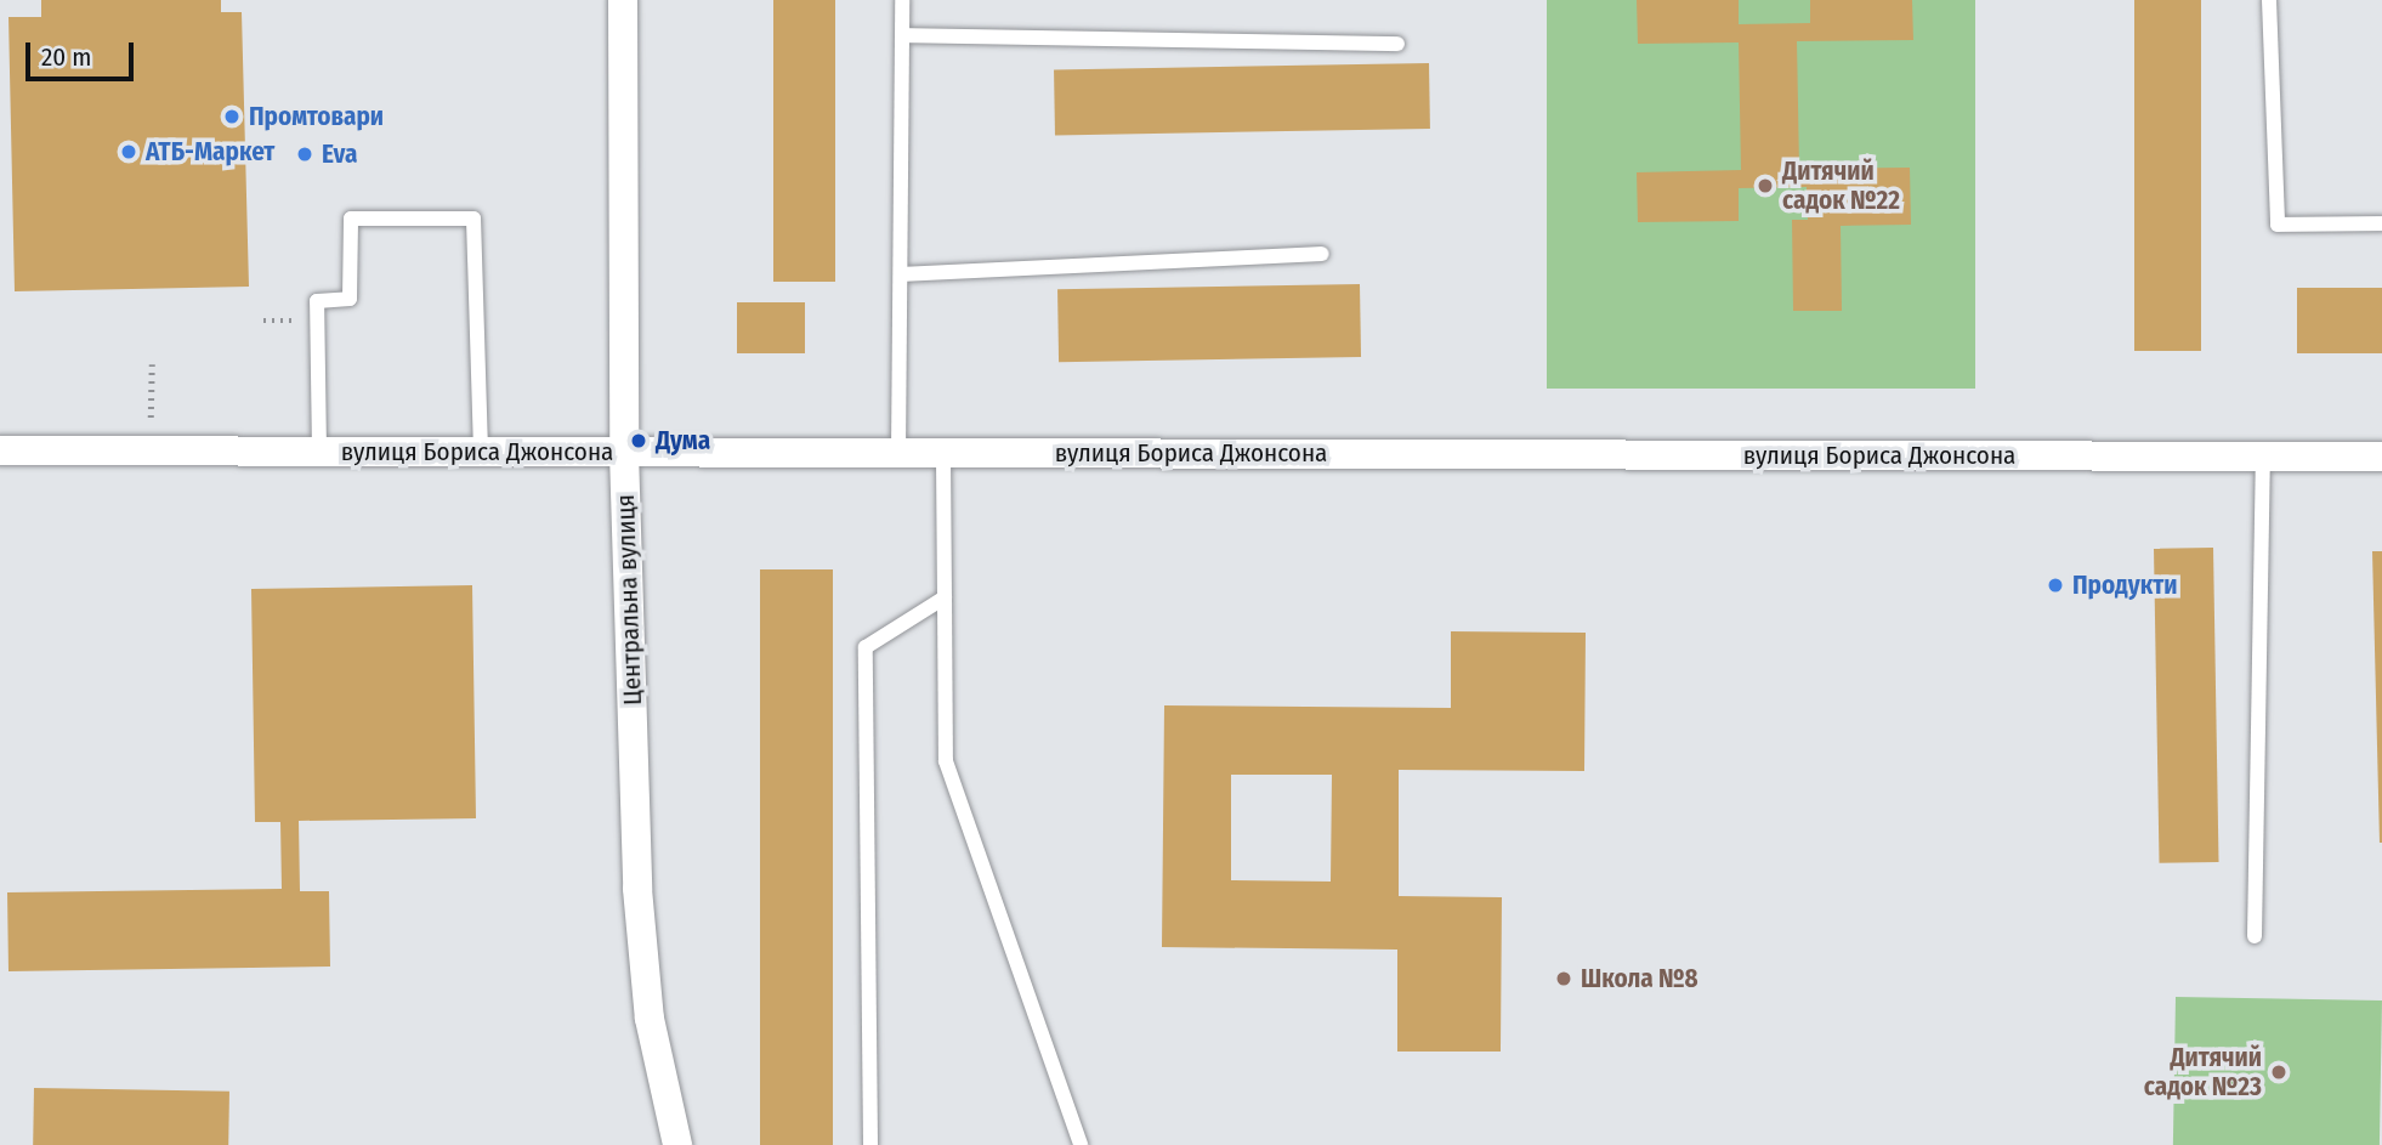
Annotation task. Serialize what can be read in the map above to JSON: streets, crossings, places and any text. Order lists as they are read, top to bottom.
{
  "streets": {
    "street": ["вулиця Бориса Джонсона", "Центральна вулиця"]
  },
  "crossings": [
    ["вулиця Бориса Джонсона", "Центральна вулиця"]
  ],
  "places": [
    "Промтовари",
    "АТБ-Маркет",
    "Eva",
    "Дитячий садок №22",
    "Дума",
    "Продукти",
    "Школа №8",
    "Дитячий садок №23"
  ],
  "scale_bar": "20 m"
}
